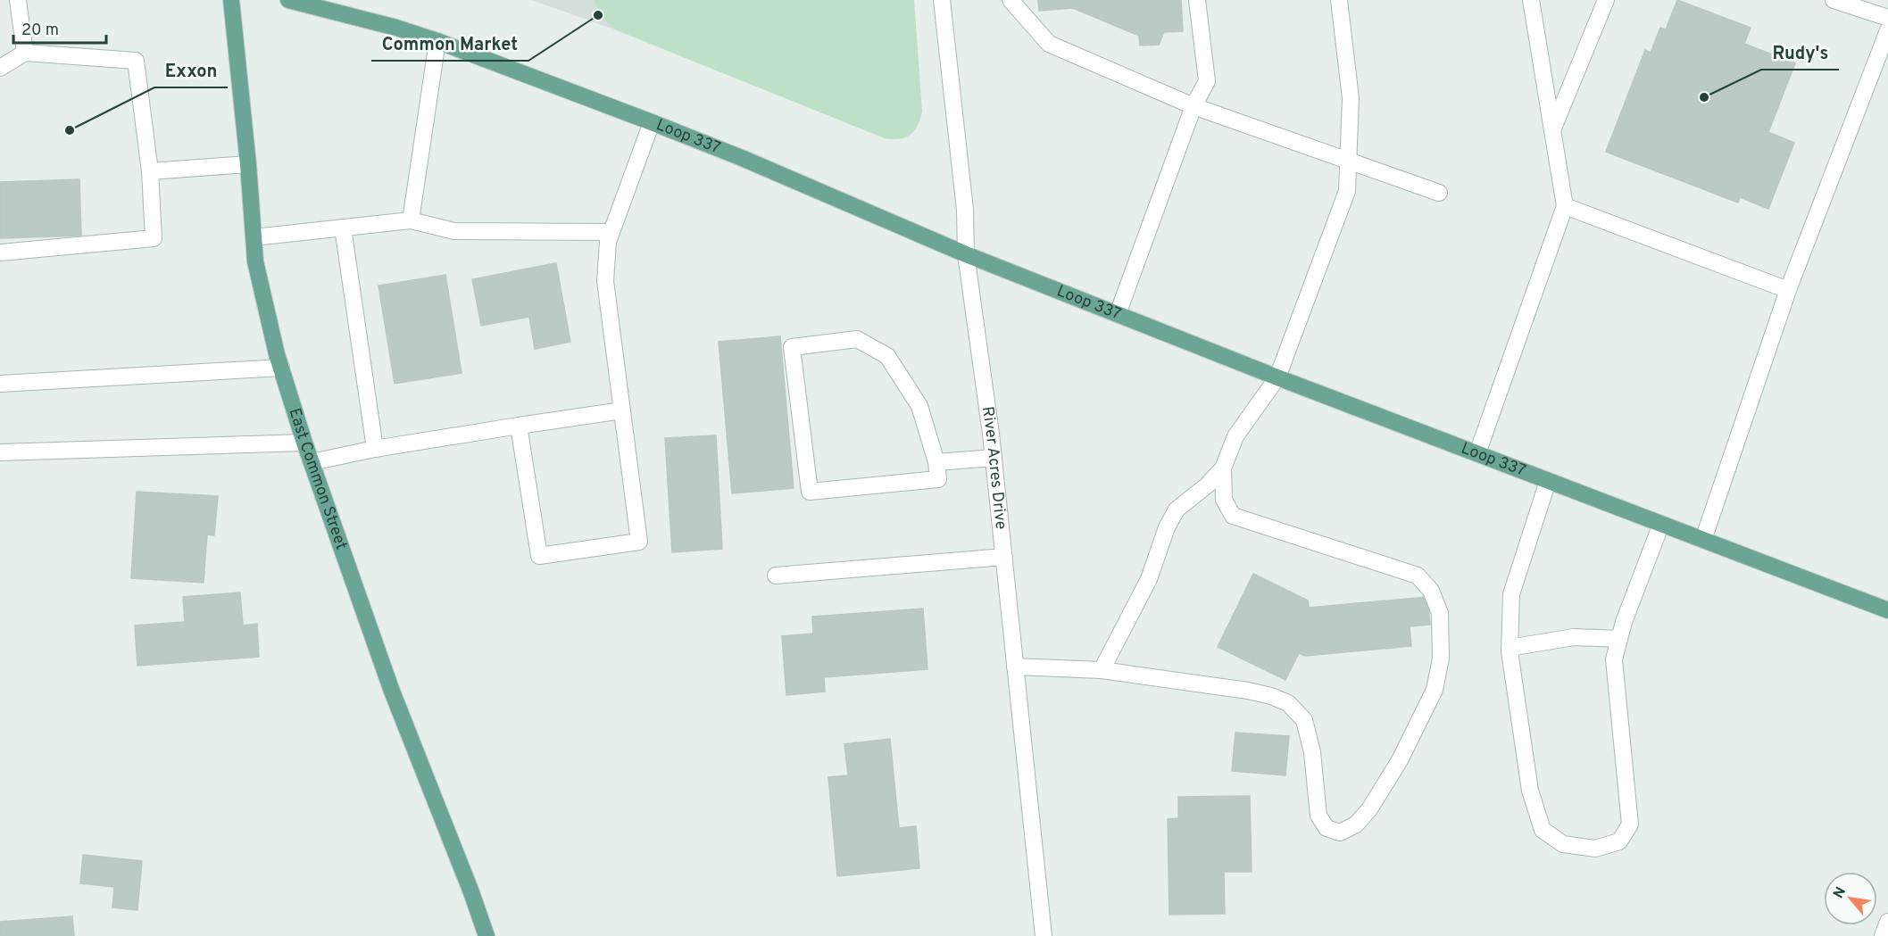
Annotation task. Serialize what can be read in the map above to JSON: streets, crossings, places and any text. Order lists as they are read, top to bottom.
{
  "streets": {
    "main road": ["Loop 337", "East Common Street"],
    "street": ["River Acres Drive"]
  },
  "crossings": [
    ["Loop 337", "River Acres Drive"]
  ],
  "places": ["Common Market", "Rudy's", "Exxon"],
  "scale_bar": "20 m",
  "north": "top left"
}
